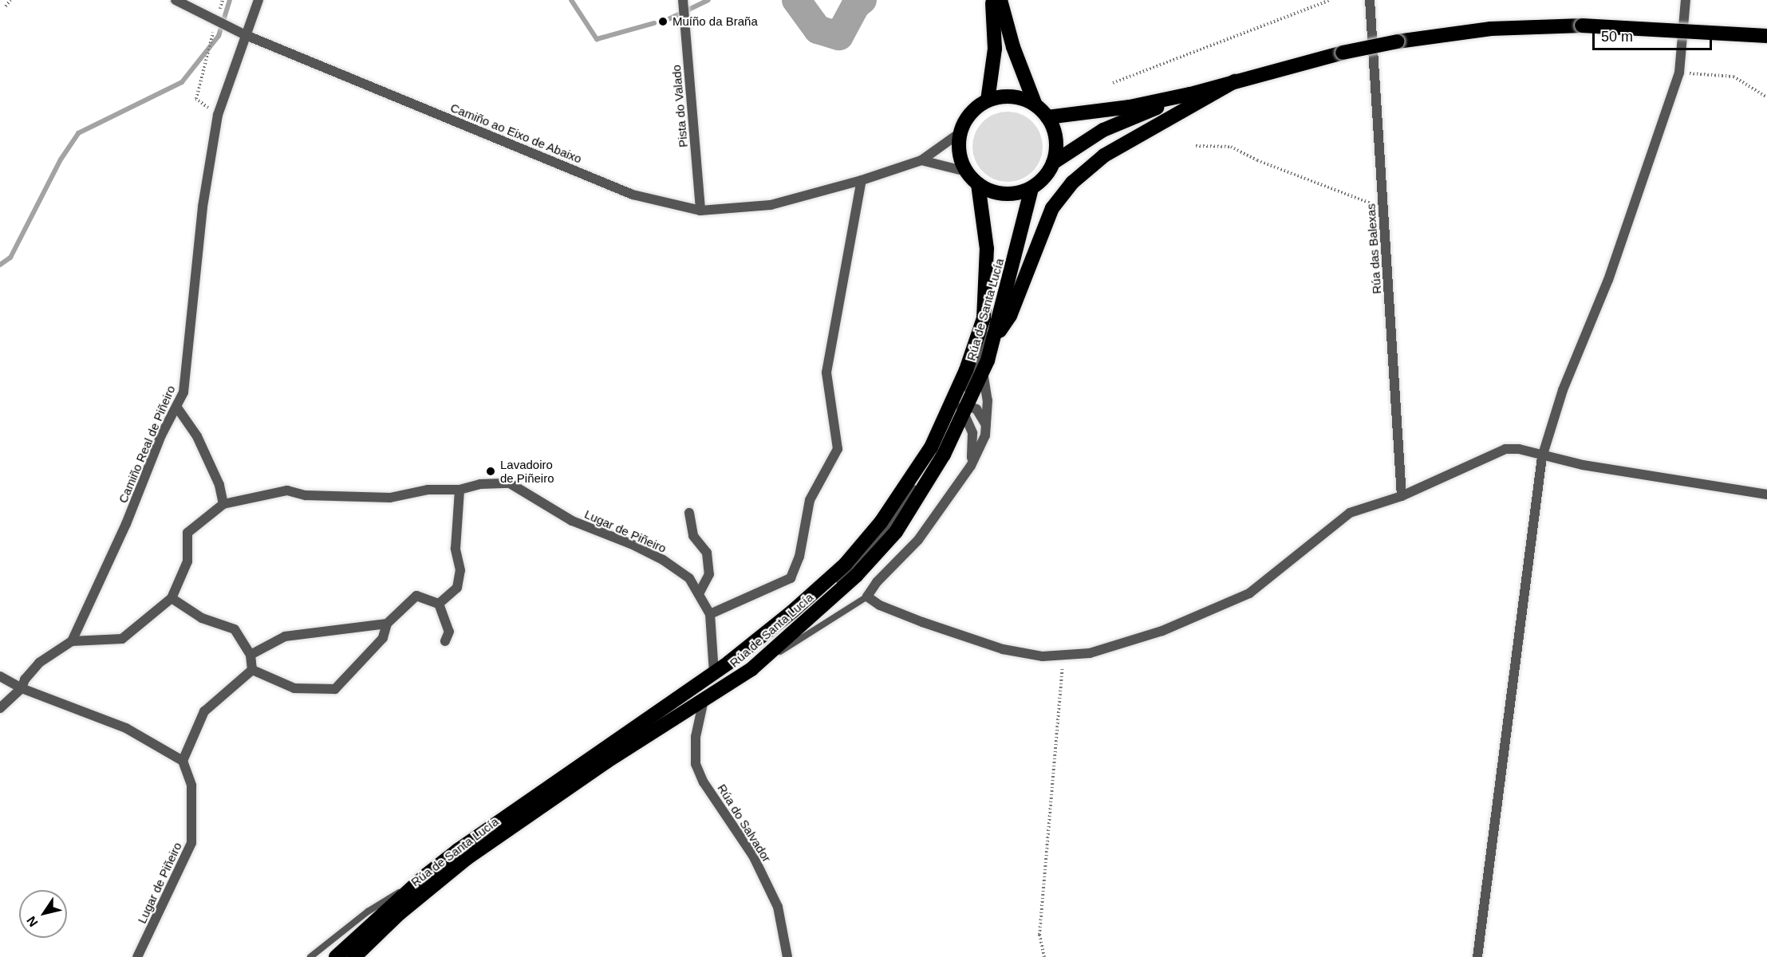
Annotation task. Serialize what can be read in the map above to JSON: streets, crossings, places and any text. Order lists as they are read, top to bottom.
{
  "streets": {
    "highway": ["Rúa de Santa Lucía"],
    "street": [
      "Pista do Valado",
      "Camiño ao Eixo de Abaixo",
      "Rúa das Balexas",
      "Camiño Real de Piñeiro",
      "Lugar de Piñeiro",
      "Rúa do Salvador"
    ]
  },
  "crossings": [
    ["Pista do Valado", "Camiño ao Eixo de Abaixo"],
    ["Camiño ao Eixo de Abaixo", "Camiño Real de Piñeiro"],
    ["Rúa de Santa Lucía", "Lugar de Piñeiro"],
    ["Rúa de Santa Lucía", "Rúa do Salvador"],
    ["Camiño Real de Piñeiro", "Lugar de Piñeiro"]
  ],
  "places": ["Muíño da Braña", "Lavadoiro de Piñeiro"],
  "scale_bar": "50 m",
  "north": "bottom left"
}
